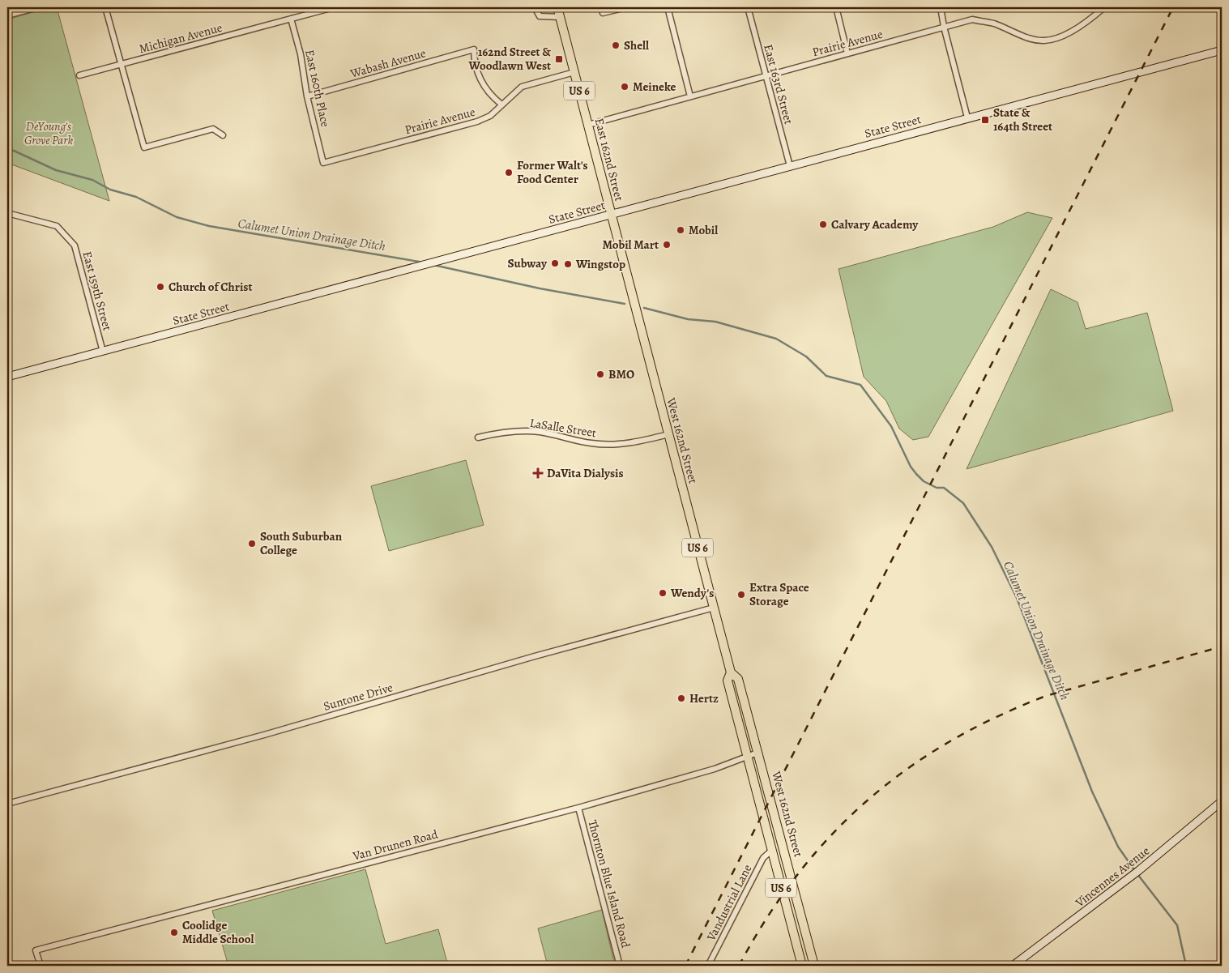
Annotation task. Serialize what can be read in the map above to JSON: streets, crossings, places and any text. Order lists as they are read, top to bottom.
{
  "streets": {
    "main road": ["US 6", "East 162nd Street", "West 162nd Street"],
    "street": [
      "Michigan Avenue",
      "Prairie Avenue",
      "Wabash Avenue",
      "East 163rd Street",
      "East 160th Place",
      "State Street",
      "East 159th Street",
      "LaSalle Street",
      "Suntone Drive",
      "Van Drunen Road",
      "Vincennes Avenue",
      "Thornton Blue Island Road",
      "Vandustrial Lane"
    ]
  },
  "crossings": [
    ["Michigan Avenue", "East 160th Place"],
    ["Prairie Avenue", "Wabash Avenue"],
    ["Prairie Avenue", "East 163rd Street"],
    ["Prairie Avenue", "East 160th Place"],
    ["Prairie Avenue", "East 162nd Street"],
    ["Wabash Avenue", "East 160th Place"],
    ["East 163rd Street", "State Street"],
    ["State Street", "East 162nd Street"],
    ["State Street", "East 159th Street"],
    ["State Street", "West 162nd Street"],
    ["East 162nd Street", "West 162nd Street"],
    ["LaSalle Street", "West 162nd Street"],
    ["West 162nd Street", "Suntone Drive"],
    ["West 162nd Street", "Van Drunen Road"],
    ["West 162nd Street", "Vandustrial Lane"],
    ["Van Drunen Road", "Thornton Blue Island Road"]
  ],
  "water": ["Calumet Union Drainage Ditch"],
  "parks": ["DeYoung's Grove Park"],
  "places": {
    "other": [
      "Shell",
      "Meineke",
      "Former Walt's Food Center",
      "Calvary Academy",
      "Mobil",
      "Mobil Mart",
      "Subway",
      "Wingstop",
      "Church of Christ",
      "BMO",
      "South Suburban College",
      "Wendy's",
      "Extra Space Storage",
      "Hertz",
      "Coolidge Middle School"
    ],
    "transit": ["162nd Street & Woodlawn West", "State & 164th Street"],
    "health": ["DaVita Dialysis"]
  }
}
